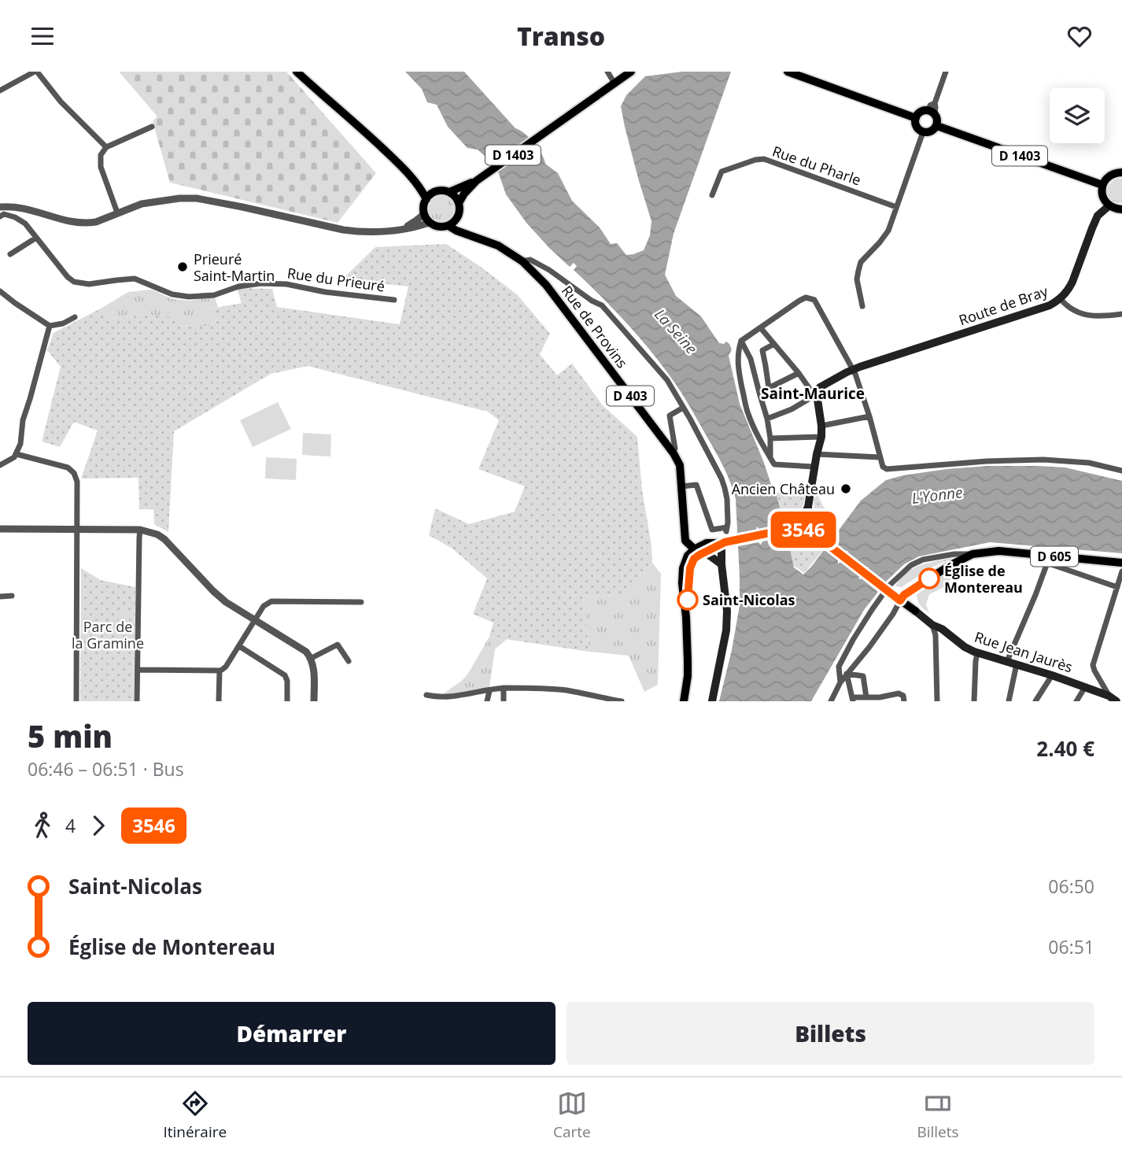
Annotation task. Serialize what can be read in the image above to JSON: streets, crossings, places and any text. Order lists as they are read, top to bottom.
{
  "streets": {
    "main road": [
      "D 1403",
      "Route de Bray",
      "Rue de Provins",
      "D 403",
      "D 605",
      "Rue Jean Jaurès"
    ],
    "street": ["Rue du Pharle", "Rue du Prieuré"]
  },
  "crossings": [
    ["D 1403", "Rue de Provins"],
    ["D 605", "Rue Jean Jaurès"]
  ],
  "districts": ["Saint-Maurice"],
  "water": ["La Seine", "L'Yonne"],
  "parks": ["Parc de la Gramine"],
  "places": [
    "Prieuré Saint-Martin",
    "Ancien Château",
    "Église de Montereau",
    "Saint-Nicolas"
  ],
  "lines": ["bus line 3546"],
  "page": {
    "header": "Transo",
    "on_map": "3546",
    "heading": ["5 min", "06:46 – 06:51 · Bus", "2.40 €"],
    "legs": ["4", "3546"],
    "list": [
      {
        "name": "Saint-Nicolas",
        "value": "06:50"
      },
      {
        "name": "Église de Montereau",
        "value": "06:51"
      }
    ],
    "buttons": ["Démarrer", "Billets"],
    "tabs": ["Itinéraire", "Carte", "Billets"]
  }
}
